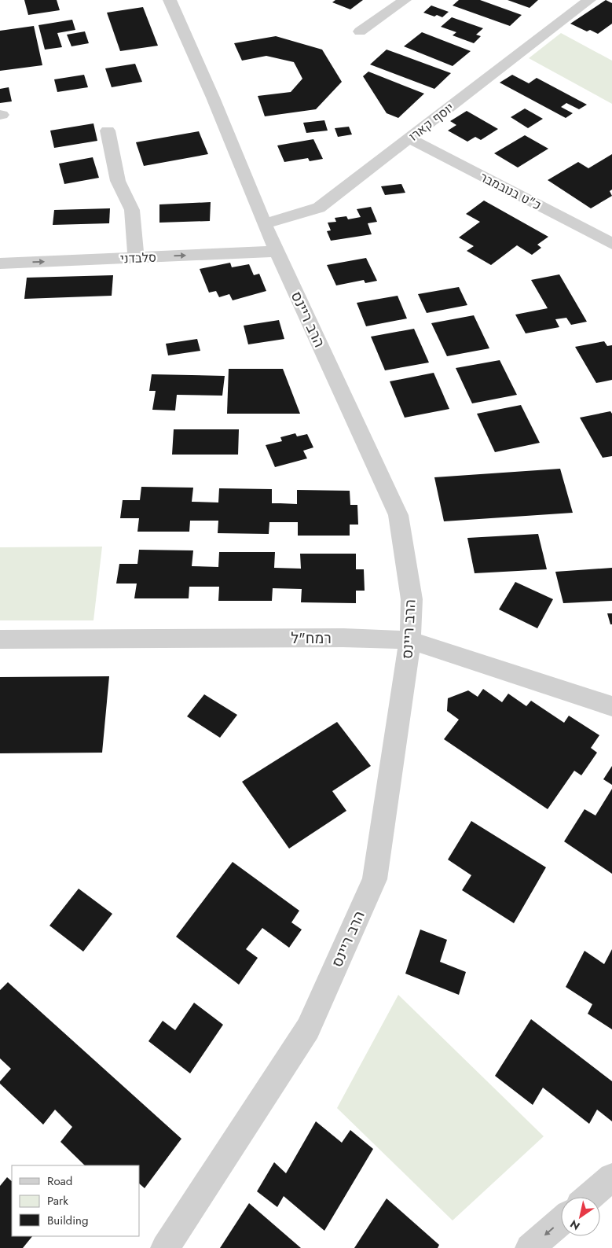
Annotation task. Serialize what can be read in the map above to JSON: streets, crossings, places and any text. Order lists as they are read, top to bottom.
{
  "streets": {
    "street": [
      "יוסף קארו",
      "כ\"ט בנובמבר",
      "סלבדני",
      "הרב ריינס",
      "רמח\"ל"
    ]
  },
  "crossings": [
    ["יוסף קארו", "כ\"ט בנובמבר"],
    ["יוסף קארו", "הרב ריינס"],
    ["סלבדני", "הרב ריינס"],
    ["הרב ריינס", "רמח\"ל"]
  ],
  "one_way": ["סלבדני"],
  "legend": ["Road", "Park", "Building"],
  "north": "bottom left"
}
